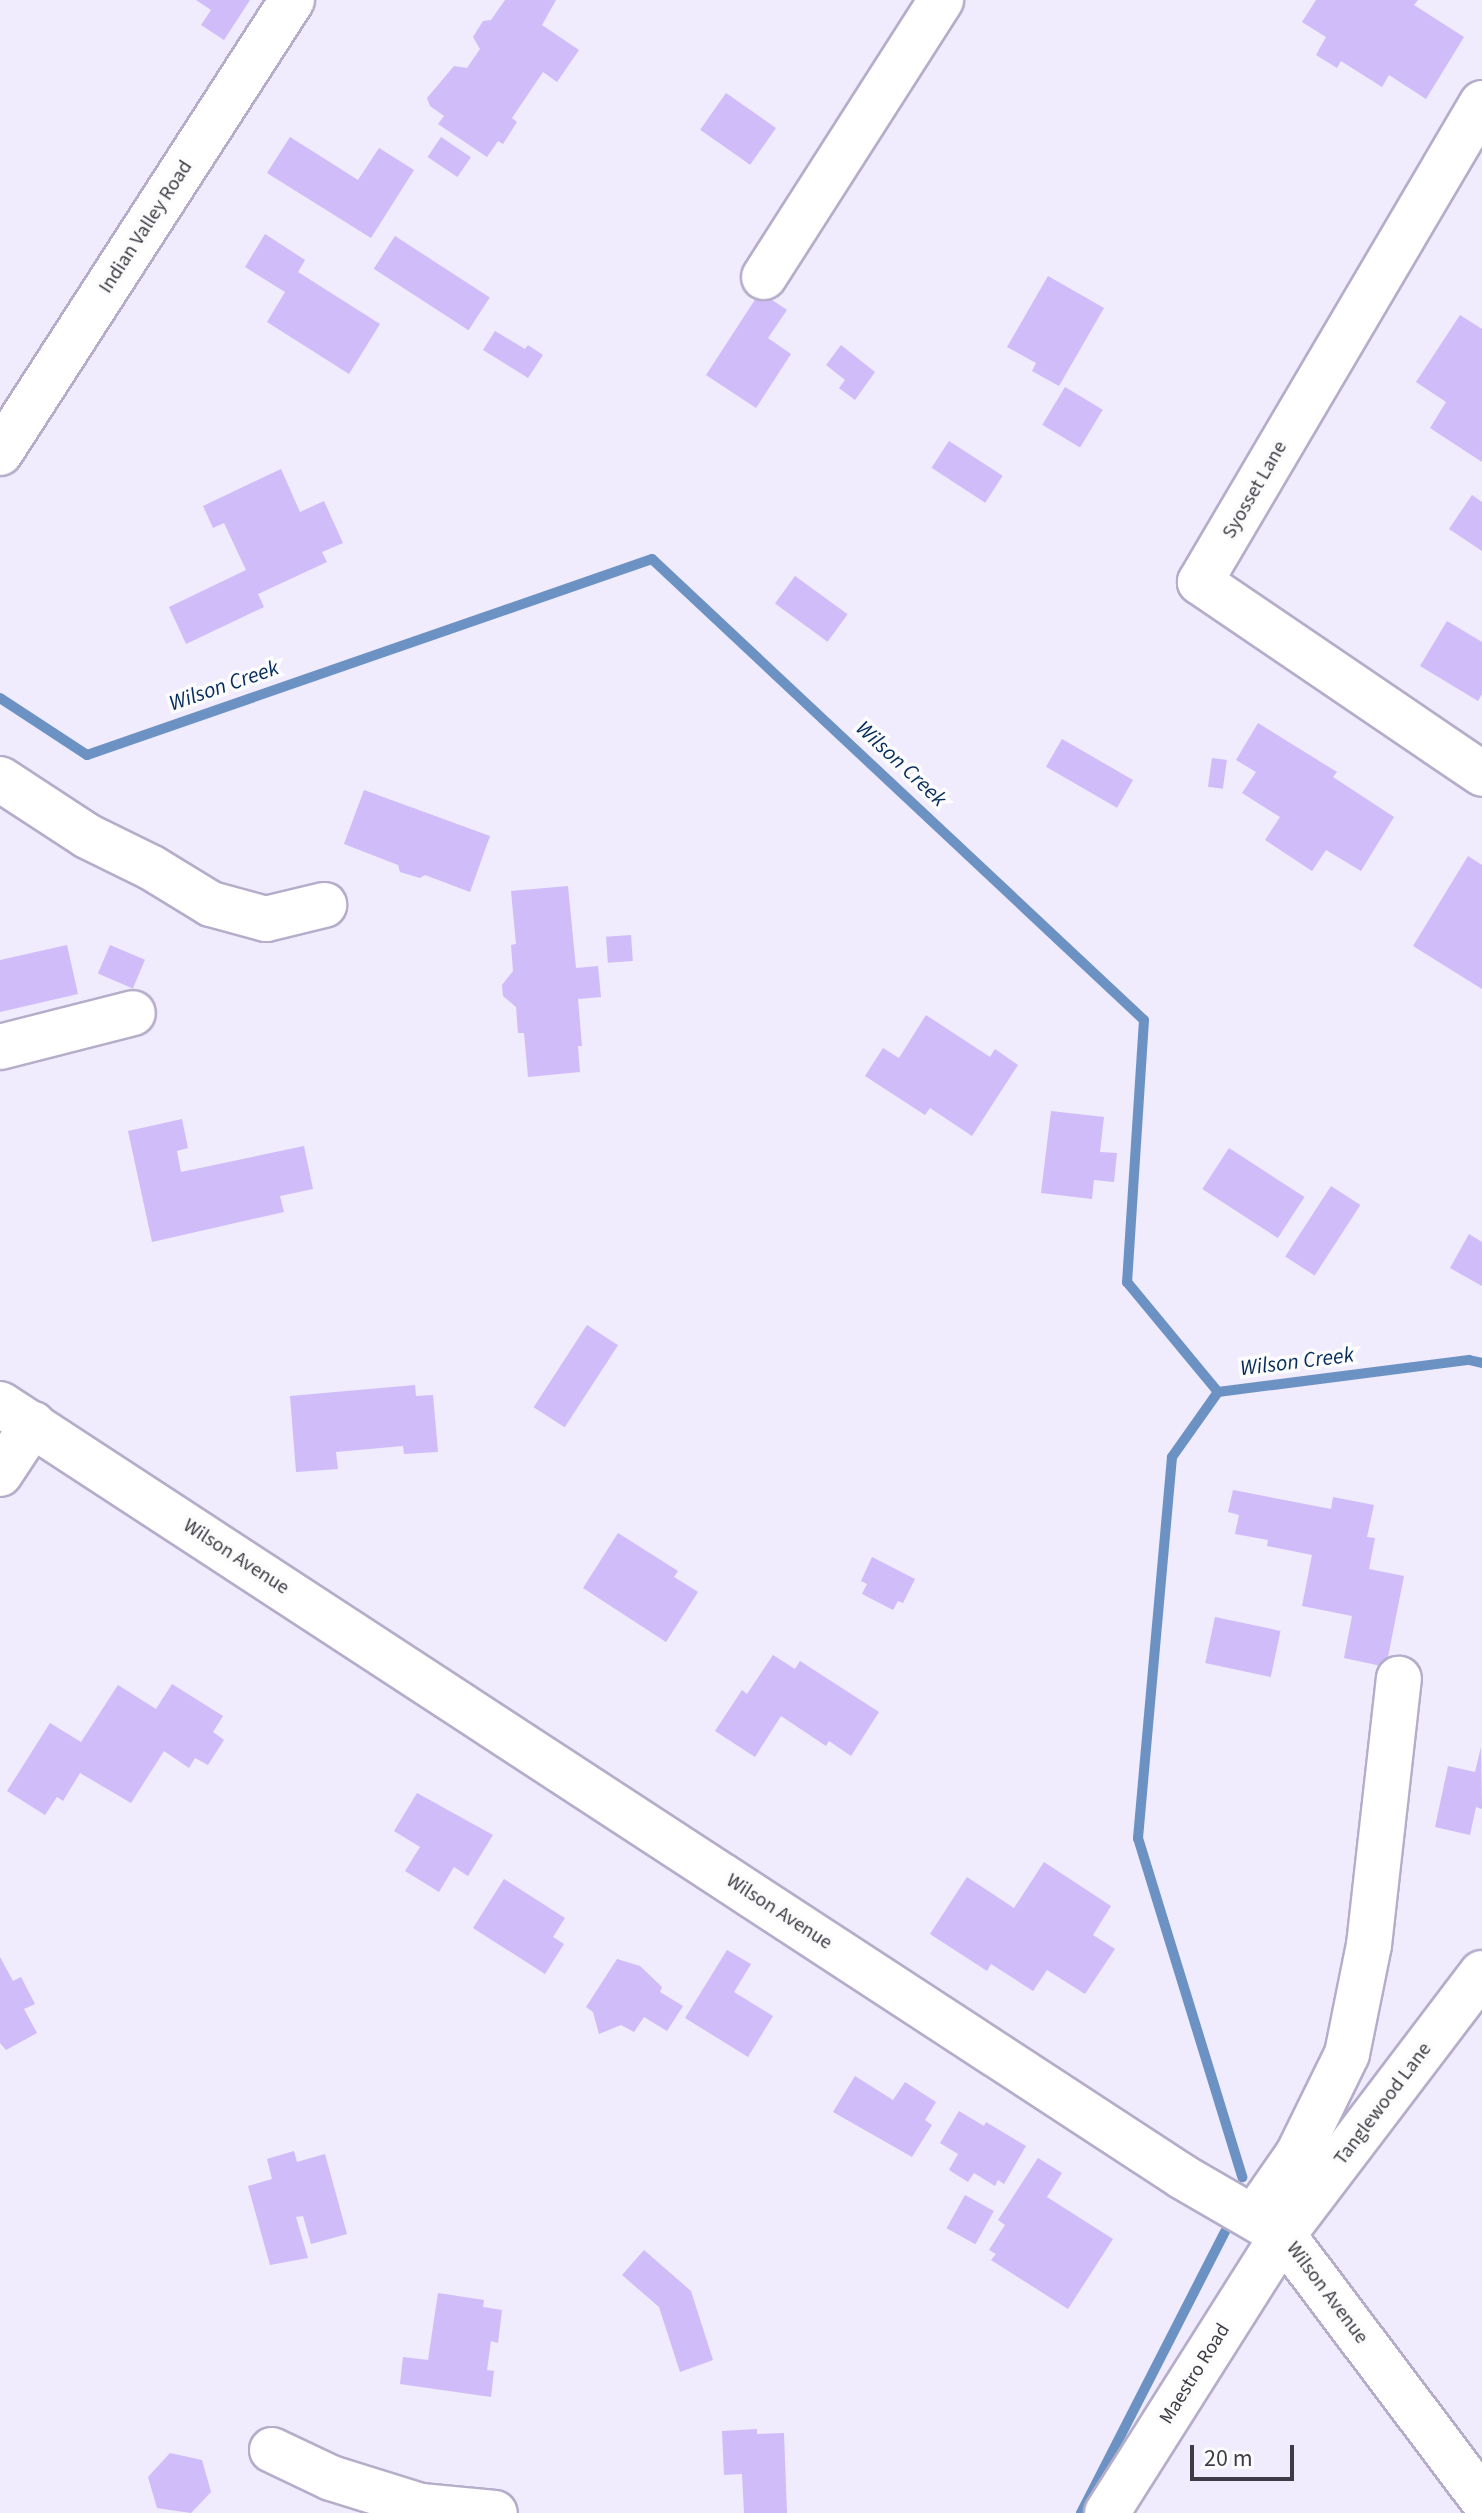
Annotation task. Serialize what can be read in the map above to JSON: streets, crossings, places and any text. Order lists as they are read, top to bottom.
{
  "streets": {
    "street": [
      "Indian Valley Road",
      "Syosset Lane",
      "Wilson Avenue",
      "Tanglewood Lane",
      "Maestro Road"
    ]
  },
  "crossings": [
    ["Wilson Avenue", "Tanglewood Lane"],
    ["Wilson Avenue", "Maestro Road"],
    ["Tanglewood Lane", "Maestro Road"]
  ],
  "water": ["Wilson Creek"],
  "scale_bar": "20 m"
}
